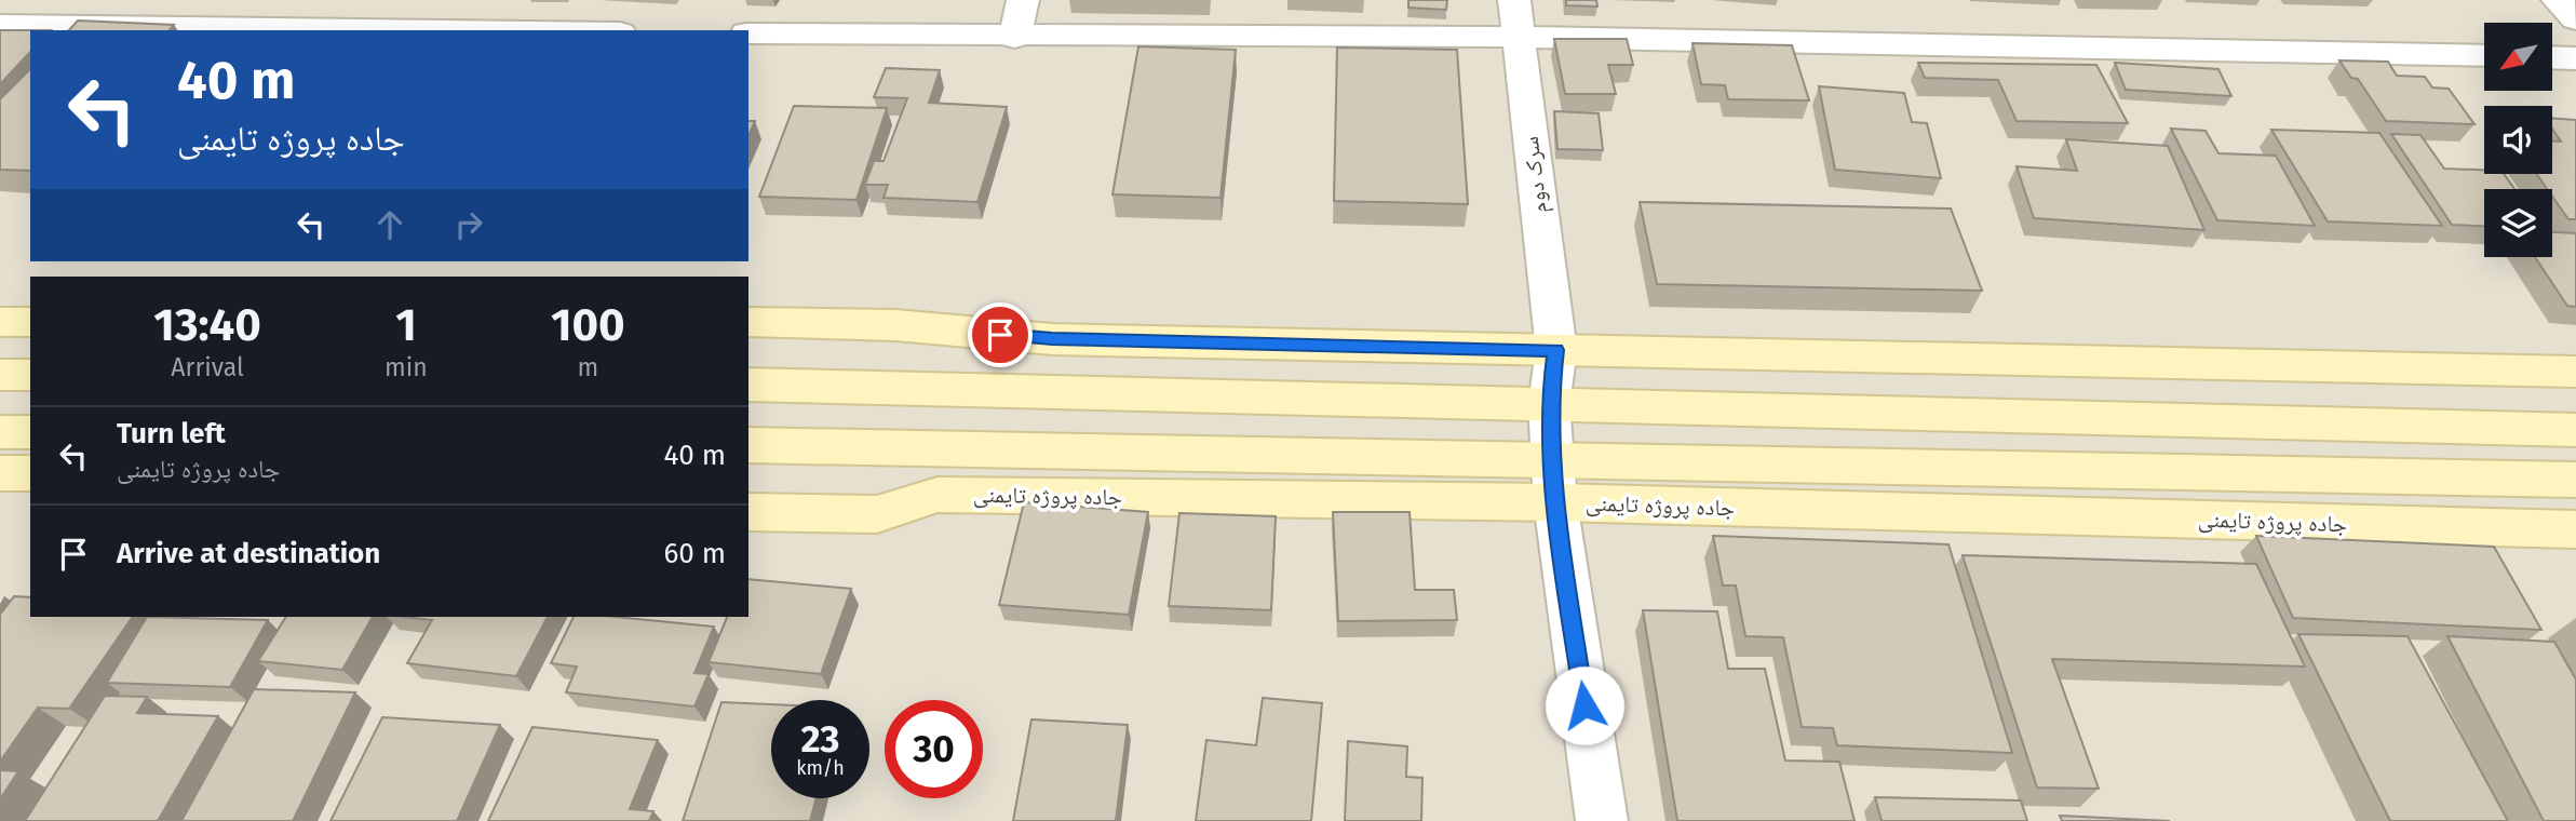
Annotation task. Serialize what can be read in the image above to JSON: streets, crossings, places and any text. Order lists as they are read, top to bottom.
{
  "streets": {
    "street": ["سرک دوم", "جاده پروژه تایمنی"]
  },
  "crossings": [
    ["سرک دوم", "جاده پروژه تایمنی"]
  ],
  "north": "bottom left",
  "page": {
    "turn": ["40 m", "جاده پروژه تایمنی"],
    "eta": [
      "13:40",
      "Arrival",
      "1",
      "min",
      "100",
      "m"
    ],
    "list": [
      {
        "name": "Turn left",
        "note": "جاده پروژه تایمنی",
        "value": "40 m"
      },
      {
        "name": "Arrive at destination",
        "value": "60 m"
      }
    ],
    "speed": "23 km/h",
    "limit": "30"
  }
}
